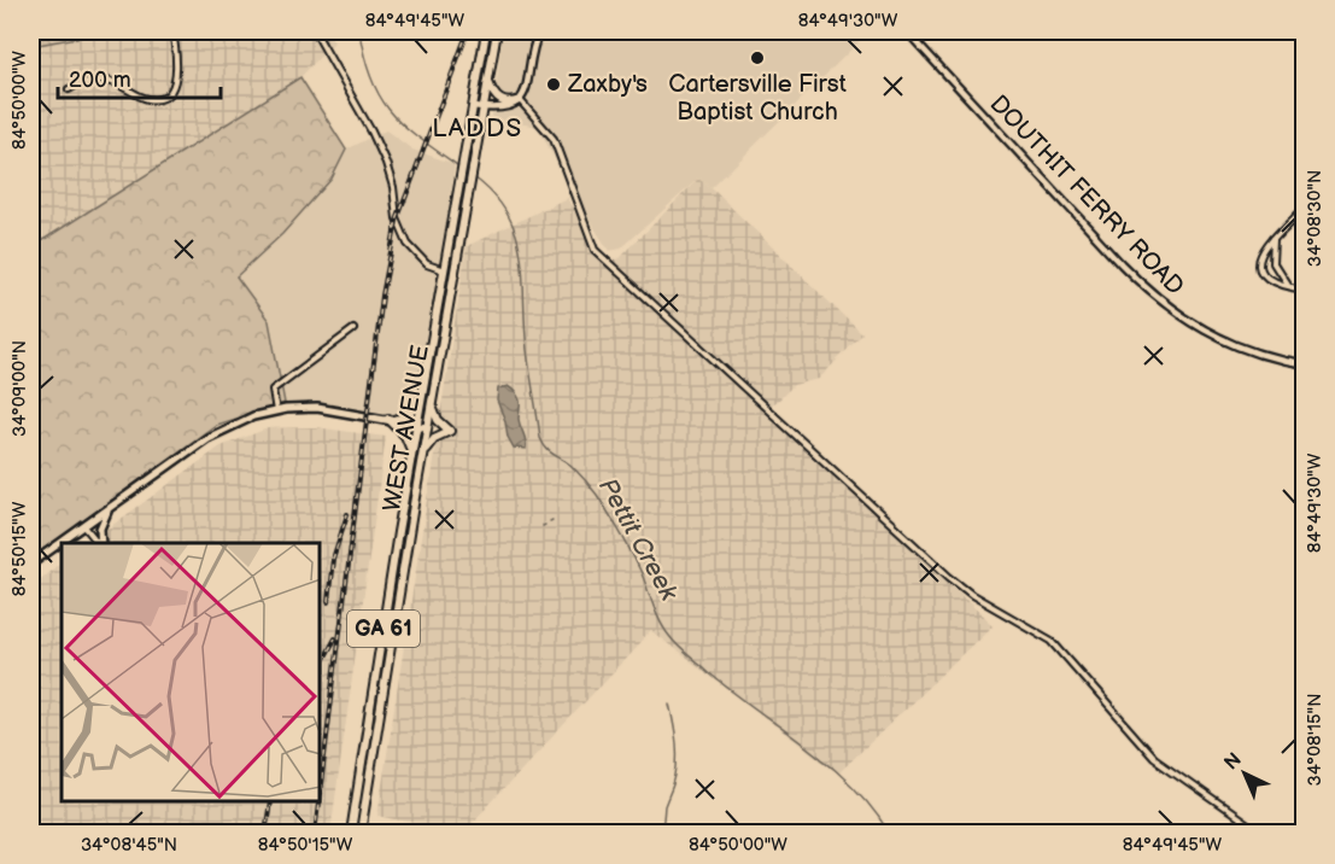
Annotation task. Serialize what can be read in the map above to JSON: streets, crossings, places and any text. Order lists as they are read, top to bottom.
{
  "streets": {
    "main road": ["WEST AVENUE", "GA 61"],
    "street": ["DOUTHIT FERRY ROAD"]
  },
  "districts": ["LADDS"],
  "water": ["Pettit Creek"],
  "places": ["Cartersville First Baptist Church", "Zaxby's"],
  "scale_bar": "200 m",
  "north": "top left",
  "coordinates": [
    "84°49'45\"W",
    "84°49'30\"W",
    "84°50'00\"W",
    "34°08'30\"N",
    "34°09'00\"N",
    "84°50'15\"W",
    "34°08'15\"N",
    "34°08'45\"N"
  ]
}
